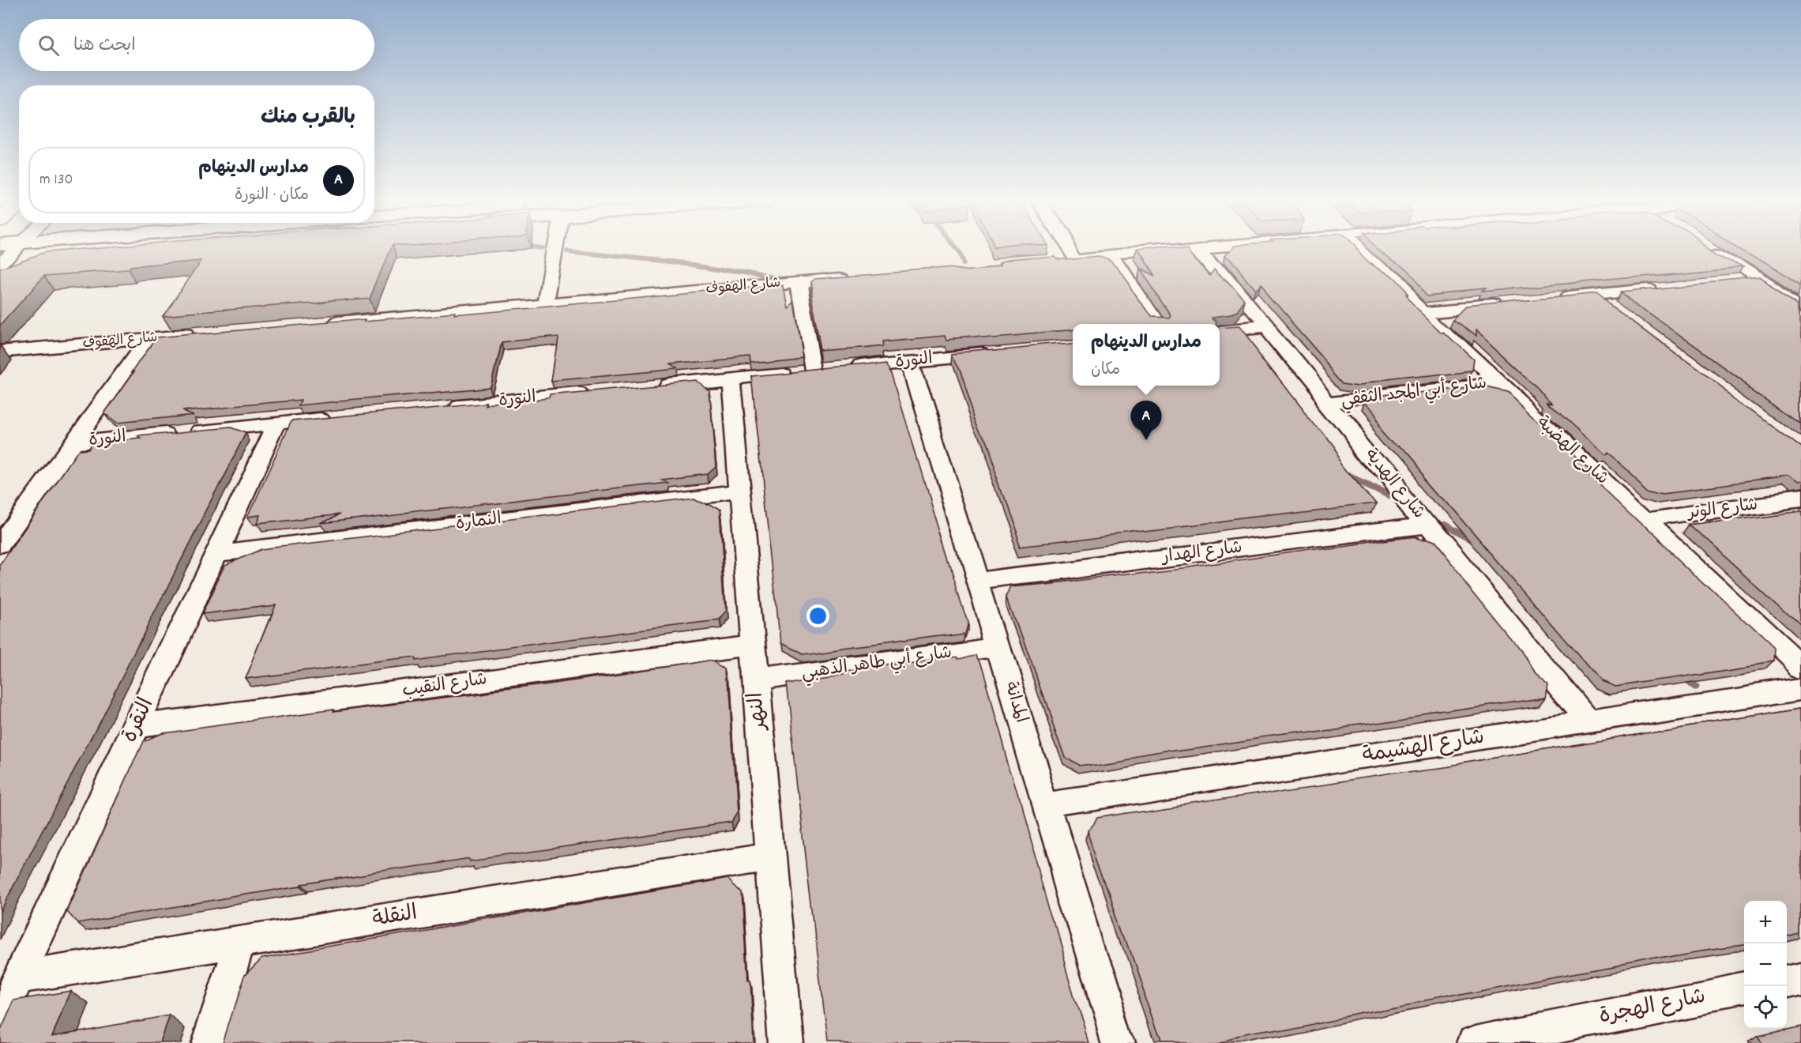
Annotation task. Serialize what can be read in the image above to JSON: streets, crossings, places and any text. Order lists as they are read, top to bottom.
{
  "streets": {
    "street": [
      "شارع الهفوف",
      "النورة",
      "شارع أبي المجد الثقفي",
      "شارع الهضبة",
      "شارع الهدية",
      "شارع الوتر",
      "النمارة",
      "شارع الهدار",
      "شارع أبي طاهر الذهبي",
      "شارع النقيب",
      "المدانة",
      "النهر",
      "النقرة",
      "شارع الهشيمة",
      "النقلة",
      "شارع الهجرة"
    ]
  },
  "crossings": [
    ["النورة", "المدانة"],
    ["النورة", "النهر"],
    ["النورة", "النقرة"],
    ["شارع أبي المجد الثقفي", "شارع الهضبة"],
    ["شارع أبي المجد الثقفي", "شارع الهدية"],
    ["شارع الهضبة", "شارع الوتر"],
    ["شارع الهدية", "شارع الهدار"],
    ["شارع الهدية", "شارع الهشيمة"],
    ["النمارة", "النهر"],
    ["النمارة", "النقرة"],
    ["شارع الهدار", "المدانة"],
    ["شارع أبي طاهر الذهبي", "المدانة"],
    ["شارع أبي طاهر الذهبي", "النهر"],
    ["شارع النقيب", "النهر"],
    ["شارع النقيب", "النقرة"],
    ["المدانة", "شارع الهشيمة"],
    ["النهر", "النقلة"],
    ["النقرة", "النقلة"]
  ],
  "page": {
    "search": "ابحث هنا",
    "heading": "بالقرب منك",
    "list": [
      {
        "mark": "A",
        "name": "مدارس الدينهام",
        "note": "مكان · النورة",
        "value": "130 m"
      }
    ],
    "popup": ["مدارس الدينهام", "مكان"],
    "pins": "A",
    "map_buttons": ["+", "−"]
  }
}
